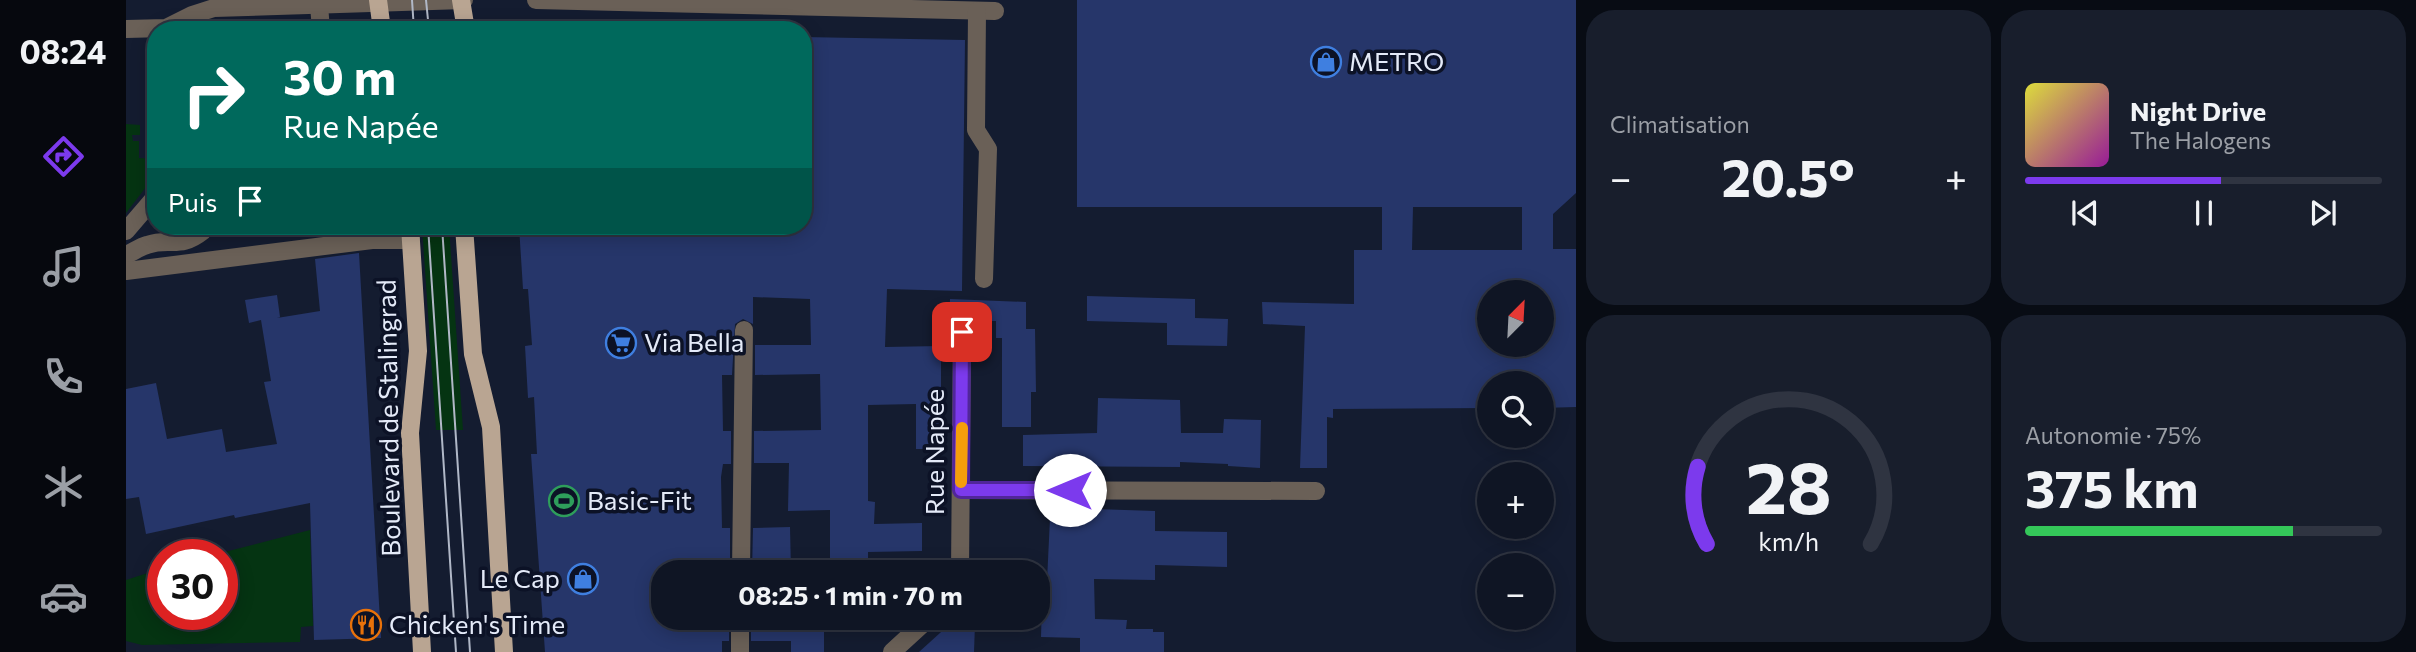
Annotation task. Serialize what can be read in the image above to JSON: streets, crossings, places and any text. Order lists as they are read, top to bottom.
{
  "streets": {
    "main road": ["Boulevard de Stalingrad"],
    "street": ["Rue Napée"]
  },
  "places": {
    "shop": ["METRO", "Le Cap"],
    "supermarket": ["Via Bella"],
    "sports": ["Basic-Fit"],
    "restaurant": ["Chicken's Time"]
  },
  "north": "top right",
  "page": {
    "tabs": "08:24",
    "tile": [
      "Climatisation",
      ["Autonomie · 75%", "375 km"]
    ],
    "turn": ["30 m", "Rue Napée"],
    "song": ["Night Drive", "The Halogens"],
    "heat": ["−", "20.5°", "+"],
    "then": "Puis",
    "map_buttons": ["+", "−"],
    "limit": "30",
    "trip": "08:25 · 1 min · 70 m",
    "gauge": ["28", "km/h"]
  }
}
